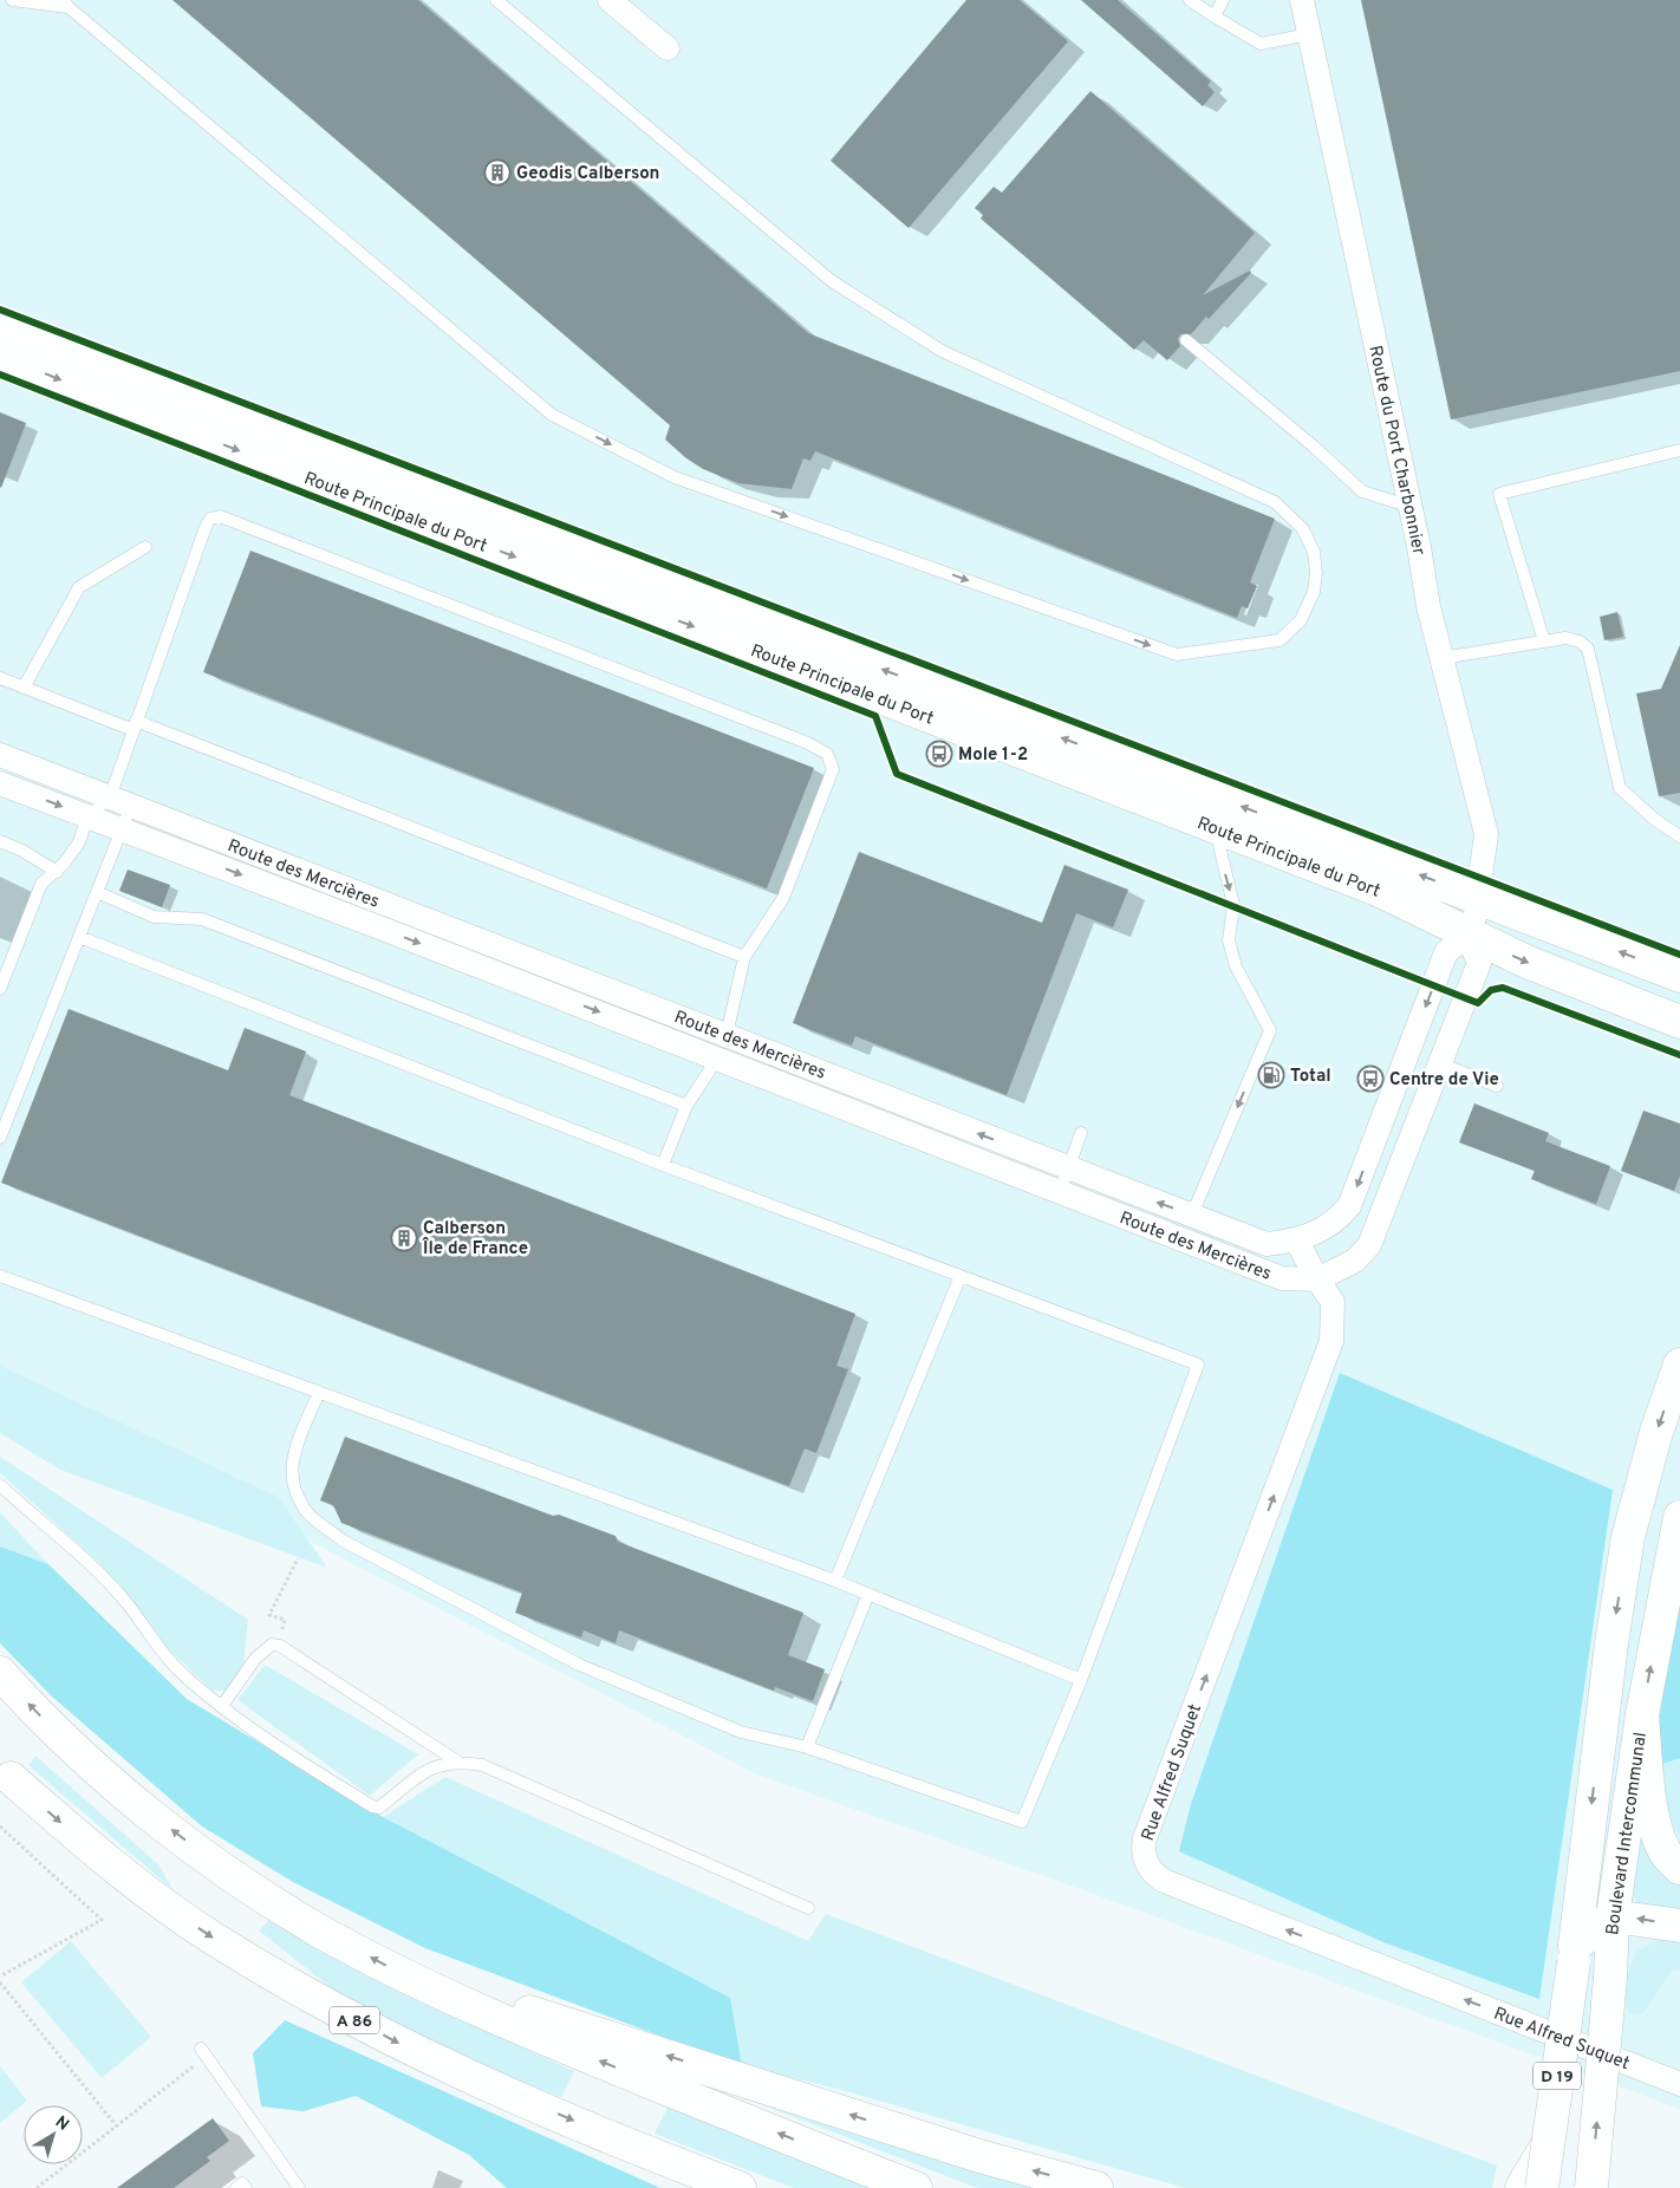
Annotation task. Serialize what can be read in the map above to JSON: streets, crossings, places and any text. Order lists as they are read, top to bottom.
{
  "streets": {
    "main road": [
      "Route Principale du Port",
      "Boulevard Intercommunal",
      "A 86",
      "D 19"
    ],
    "street": ["Route du Port Charbonnier", "Route des Mercières", "Rue Alfred Suquet"]
  },
  "crossings": [
    ["Route du Port Charbonnier", "Route Principale du Port"],
    ["Route Principale du Port", "Route des Mercières"],
    ["Route des Mercières", "Rue Alfred Suquet"]
  ],
  "places": {
    "building": ["Geodis Calberson", "Calberson Île de France"],
    "bus stop": ["Mole 1-2", "Centre de Vie"],
    "fuel station": ["Total"]
  },
  "north": "top right"
}
